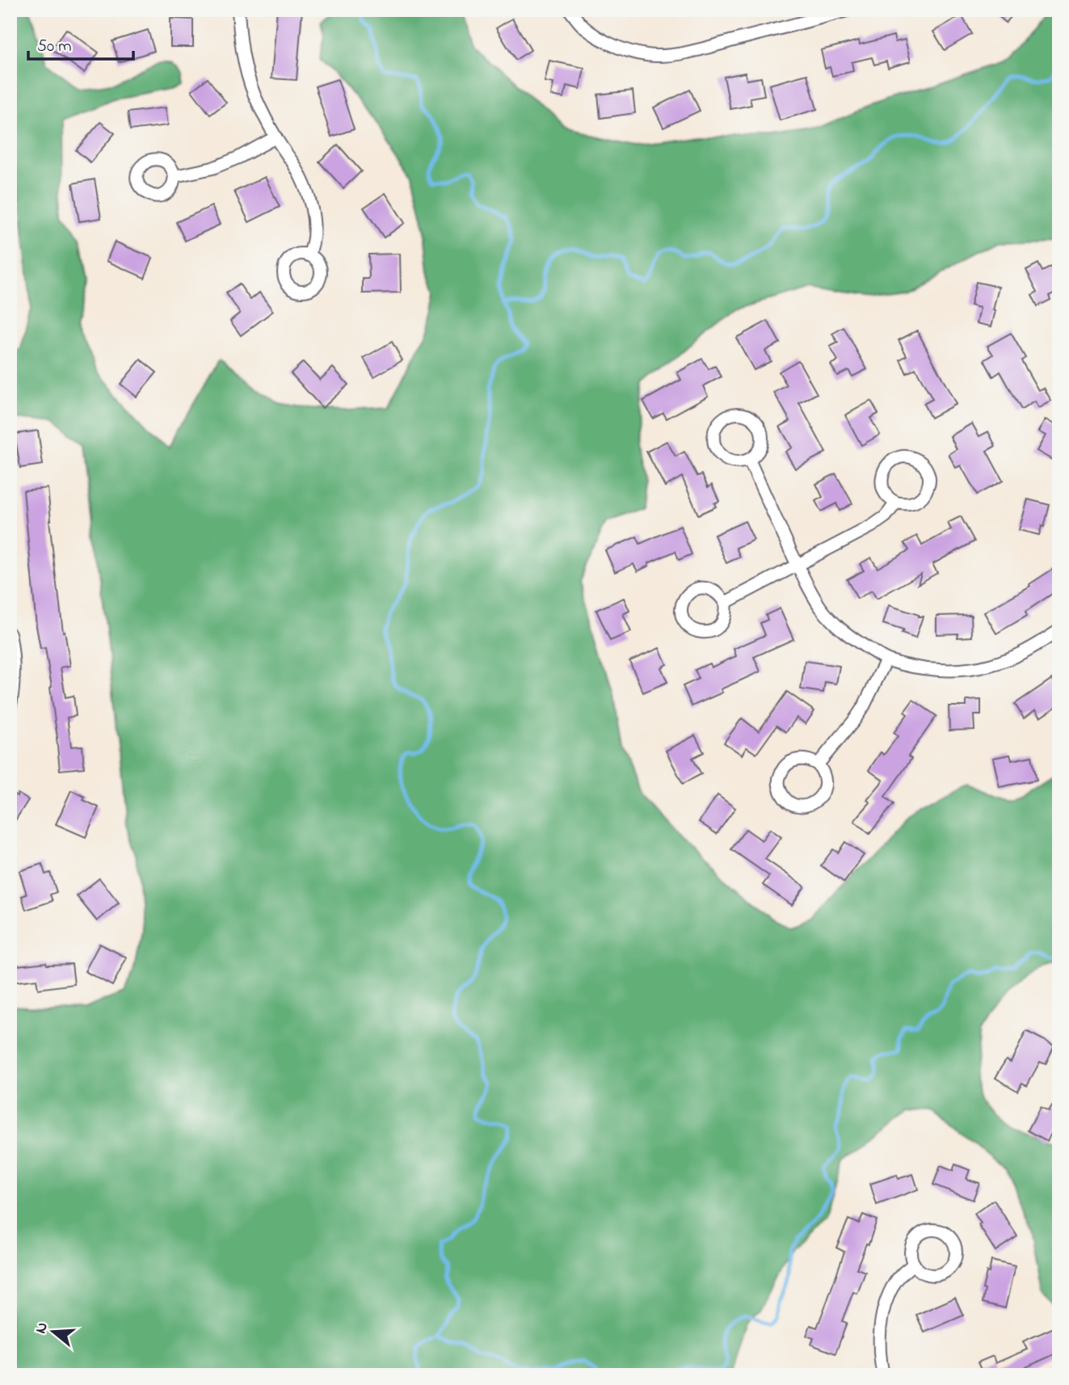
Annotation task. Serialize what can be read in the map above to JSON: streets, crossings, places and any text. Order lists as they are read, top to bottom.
{
  "scale_bar": "50 m",
  "north": "left"
}
